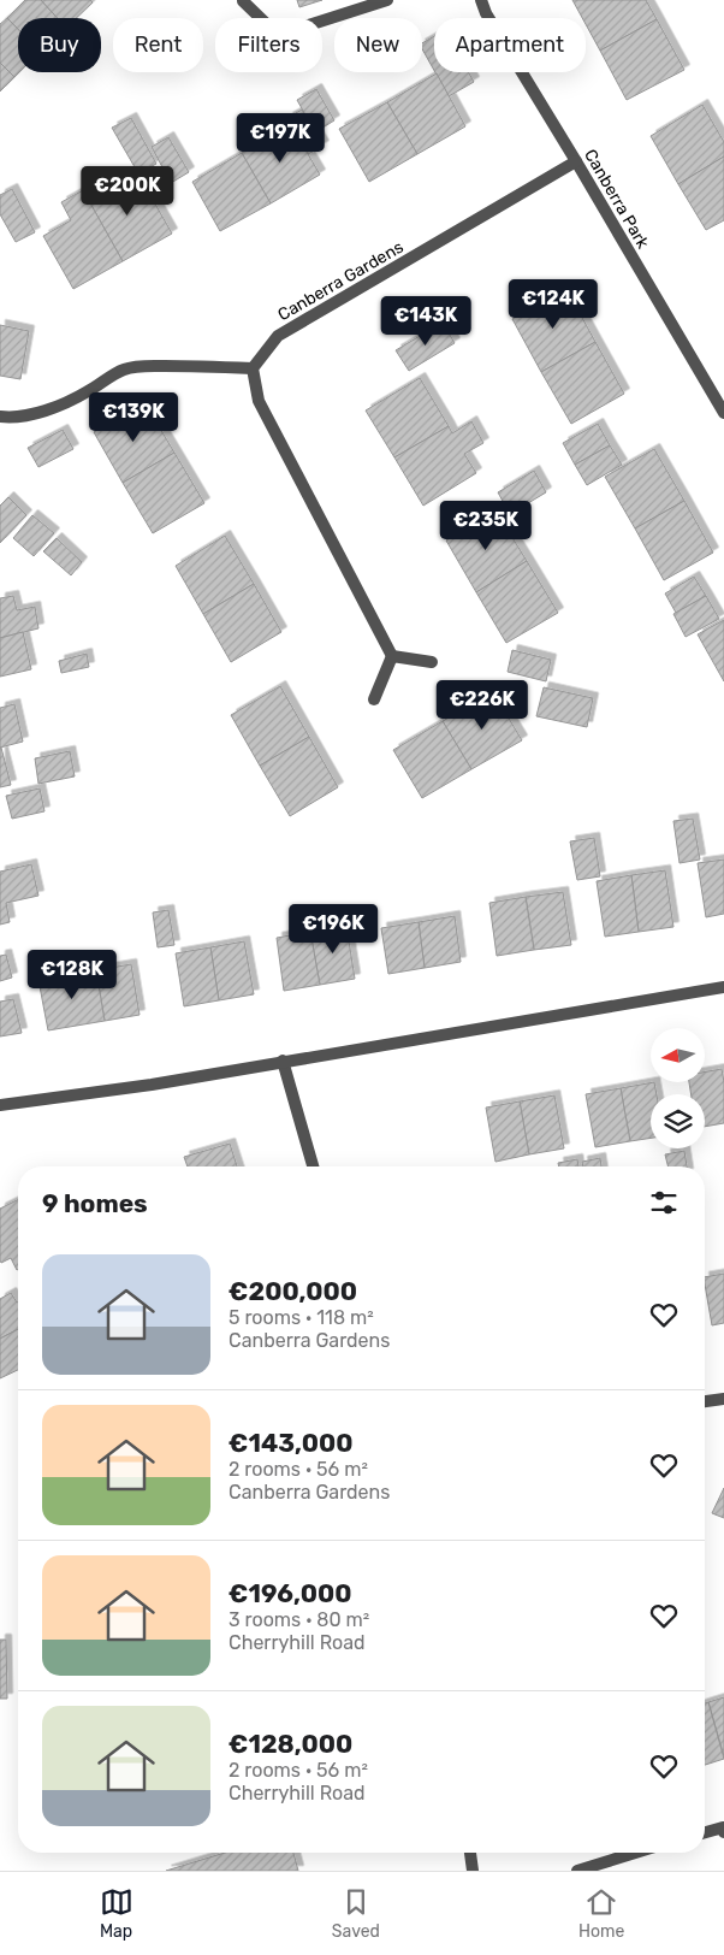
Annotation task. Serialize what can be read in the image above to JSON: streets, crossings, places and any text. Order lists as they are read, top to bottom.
{
  "streets": {
    "street": ["Canberra Park", "Canberra Gardens"]
  },
  "crossings": [
    ["Canberra Park", "Canberra Gardens"]
  ],
  "north": "left",
  "page": {
    "chip": [
      "Buy",
      "Rent",
      "Filters",
      "New",
      "Apartment"
    ],
    "price": [
      "€197K",
      "€200K",
      "€124K",
      "€143K",
      "€139K",
      "€235K",
      "€226K",
      "€196K",
      "€128K"
    ],
    "heading": "9 homes",
    "list": [
      {
        "name": "€200,000",
        "note": "5 rooms · 118 m² · Canberra Gardens"
      },
      {
        "name": "€143,000",
        "note": "2 rooms · 56 m² · Canberra Gardens"
      },
      {
        "name": "€196,000",
        "note": "3 rooms · 80 m² · Cherryhill Road"
      },
      {
        "name": "€128,000",
        "note": "2 rooms · 56 m² · Cherryhill Road"
      }
    ],
    "tabs": ["Map", "Saved", "Home"]
  }
}
